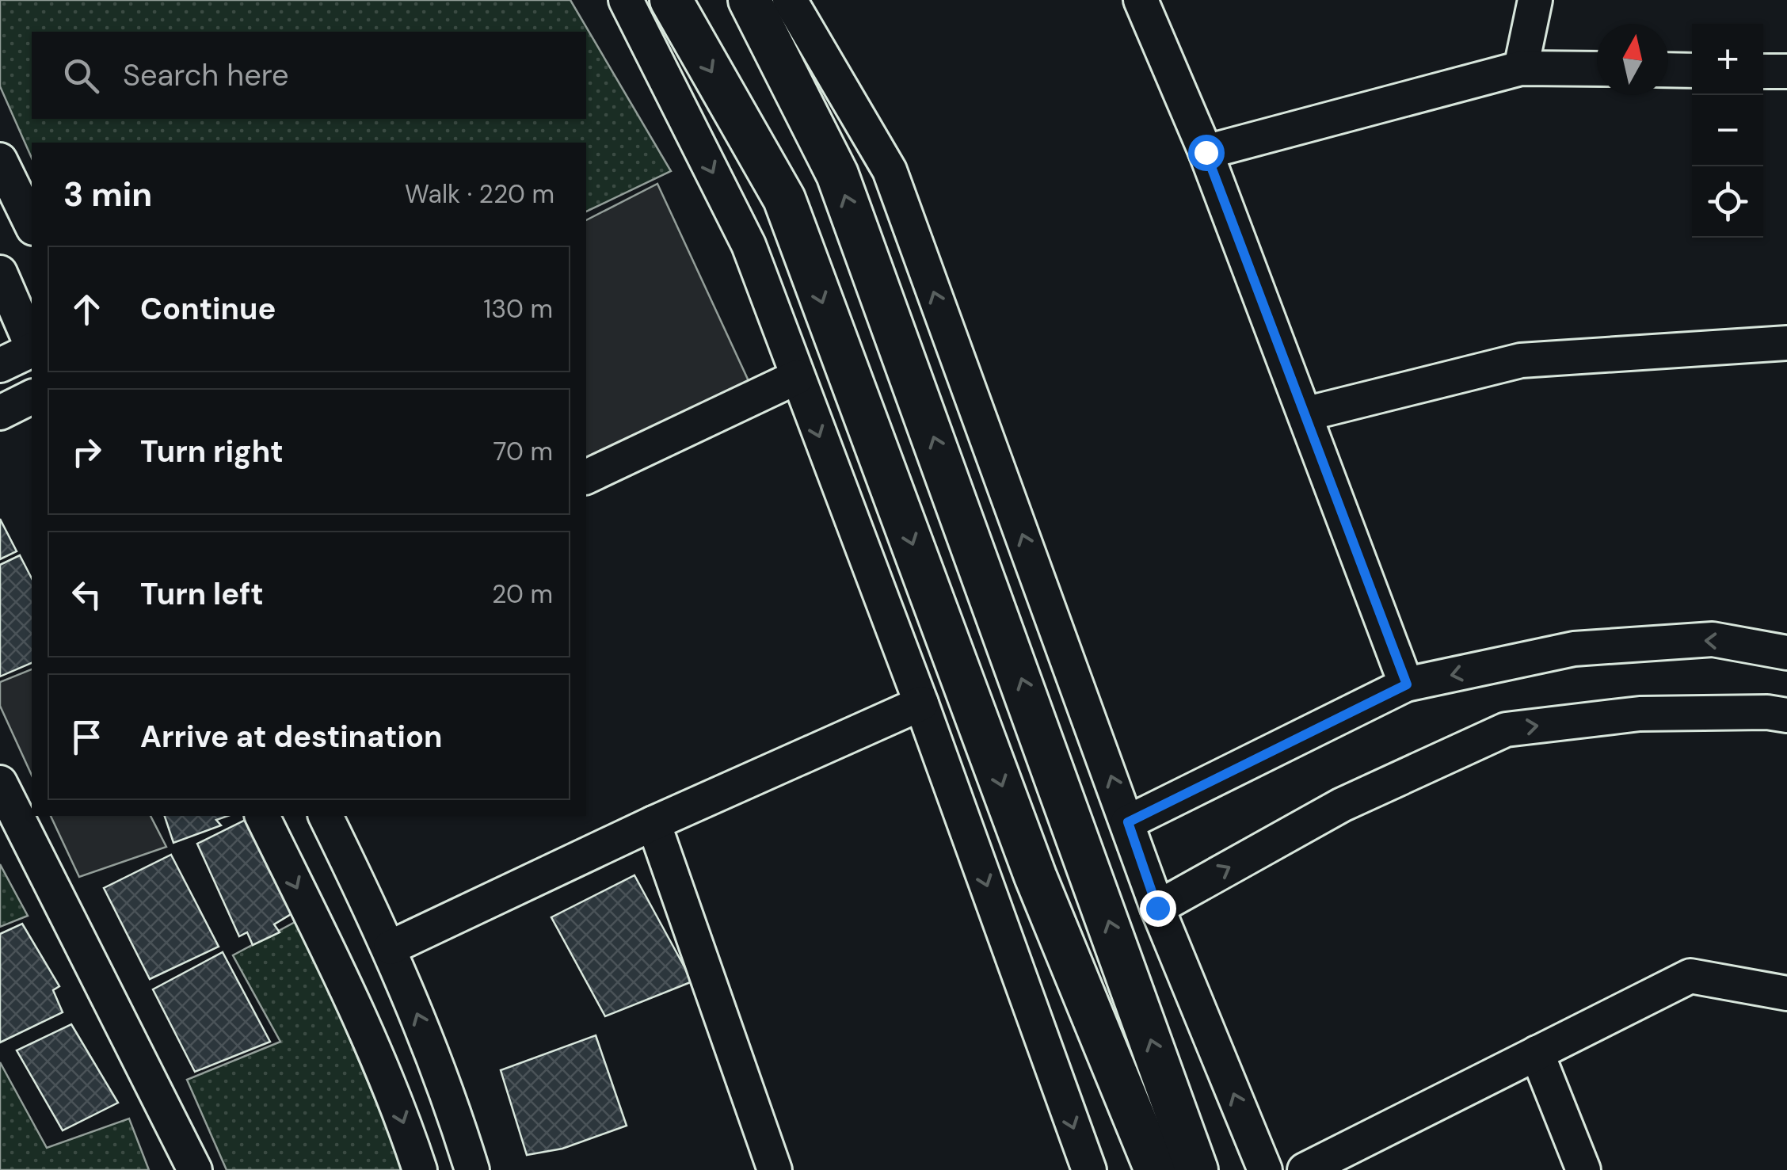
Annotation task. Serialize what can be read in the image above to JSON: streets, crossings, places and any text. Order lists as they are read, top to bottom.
{
  "north": "top",
  "page": {
    "map_buttons": ["+", "−"],
    "search": "Search here",
    "heading": ["3 min", "Walk · 220 m"],
    "list": [
      ["Continue", "130 m"],
      ["Turn right", "70 m"],
      ["Turn left", "20 m"],
      "Arrive at destination"
    ]
  }
}
